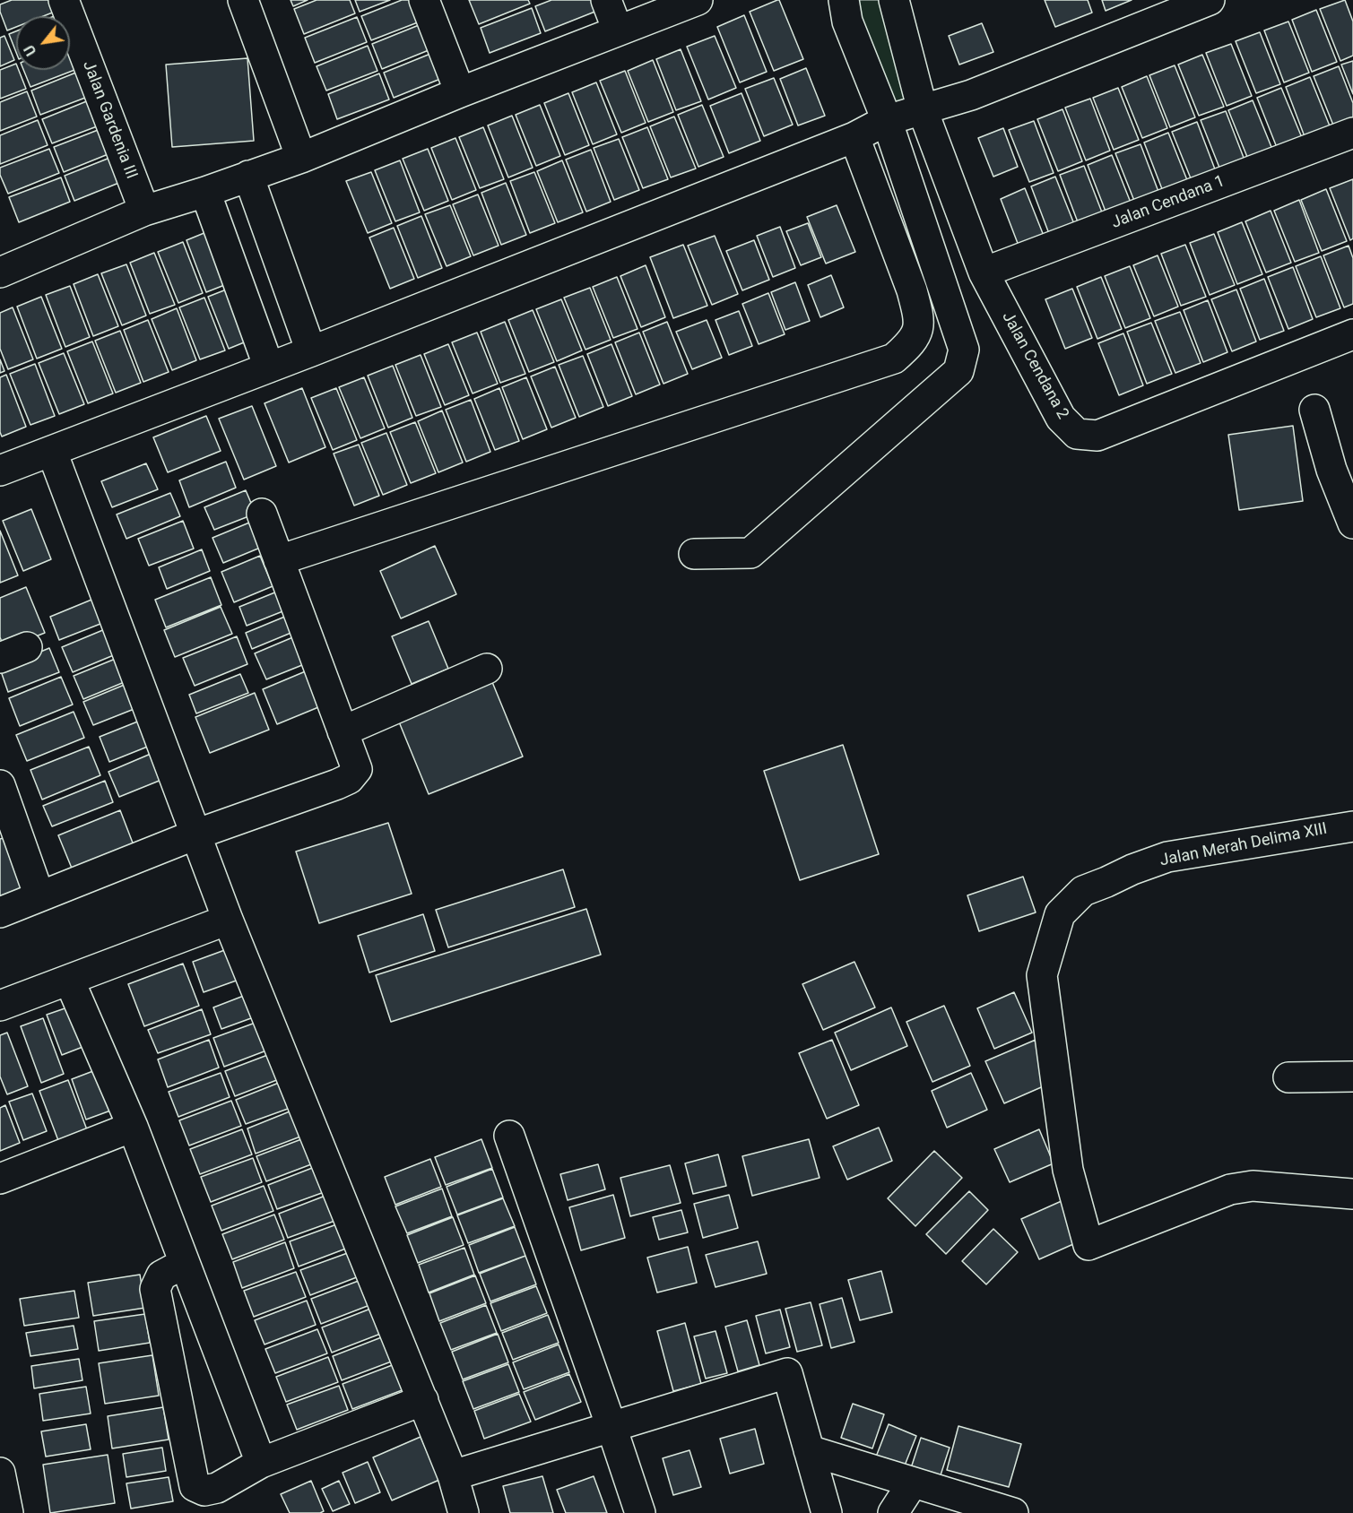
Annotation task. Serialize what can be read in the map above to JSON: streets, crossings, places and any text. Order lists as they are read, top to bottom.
{
  "streets": {
    "street": [
      "Jalan Gardenia III",
      "Jalan Cendana 1",
      "Jalan Cendana 2",
      "Jalan Merah Delima XIII"
    ]
  },
  "crossings": [
    ["Jalan Cendana 1", "Jalan Cendana 2"]
  ],
  "north": "bottom left"
}
